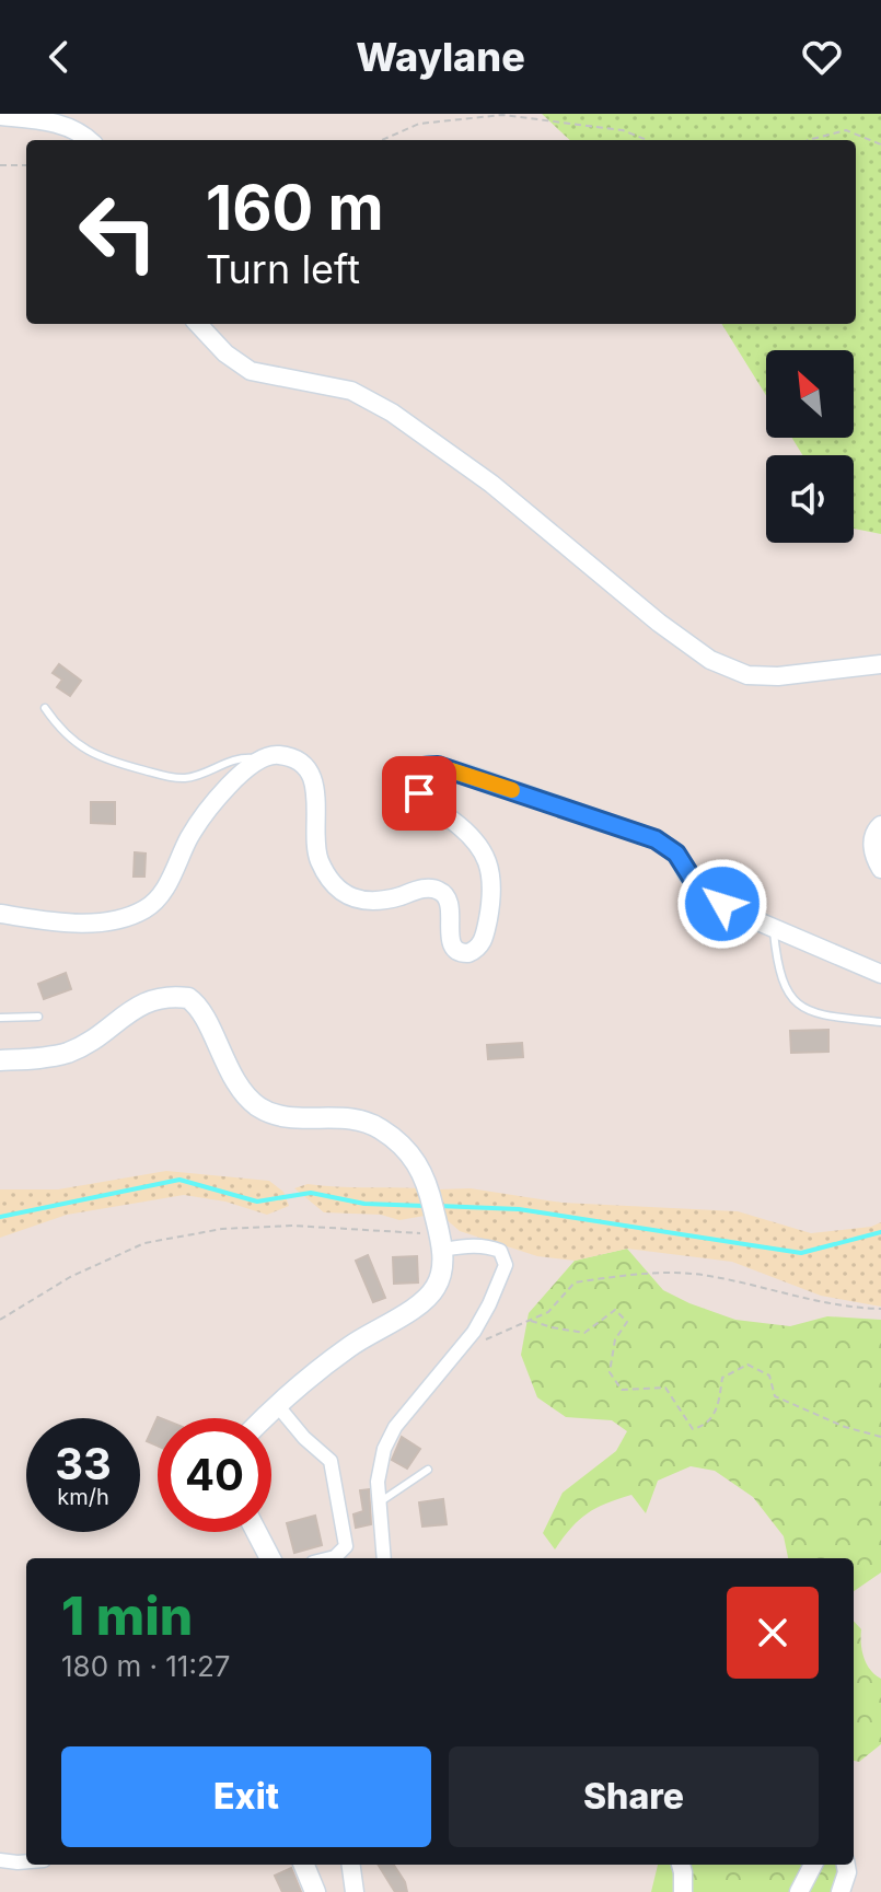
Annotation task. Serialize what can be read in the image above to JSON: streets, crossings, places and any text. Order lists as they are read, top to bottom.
{
  "north": "top left",
  "page": {
    "header": "Waylane",
    "turn": ["160 m", "Turn left"],
    "speed": "33 km/h",
    "limit": "40",
    "heading": ["1 min", "180 m · 11:27"],
    "buttons": ["Exit", "Share"]
  }
}
